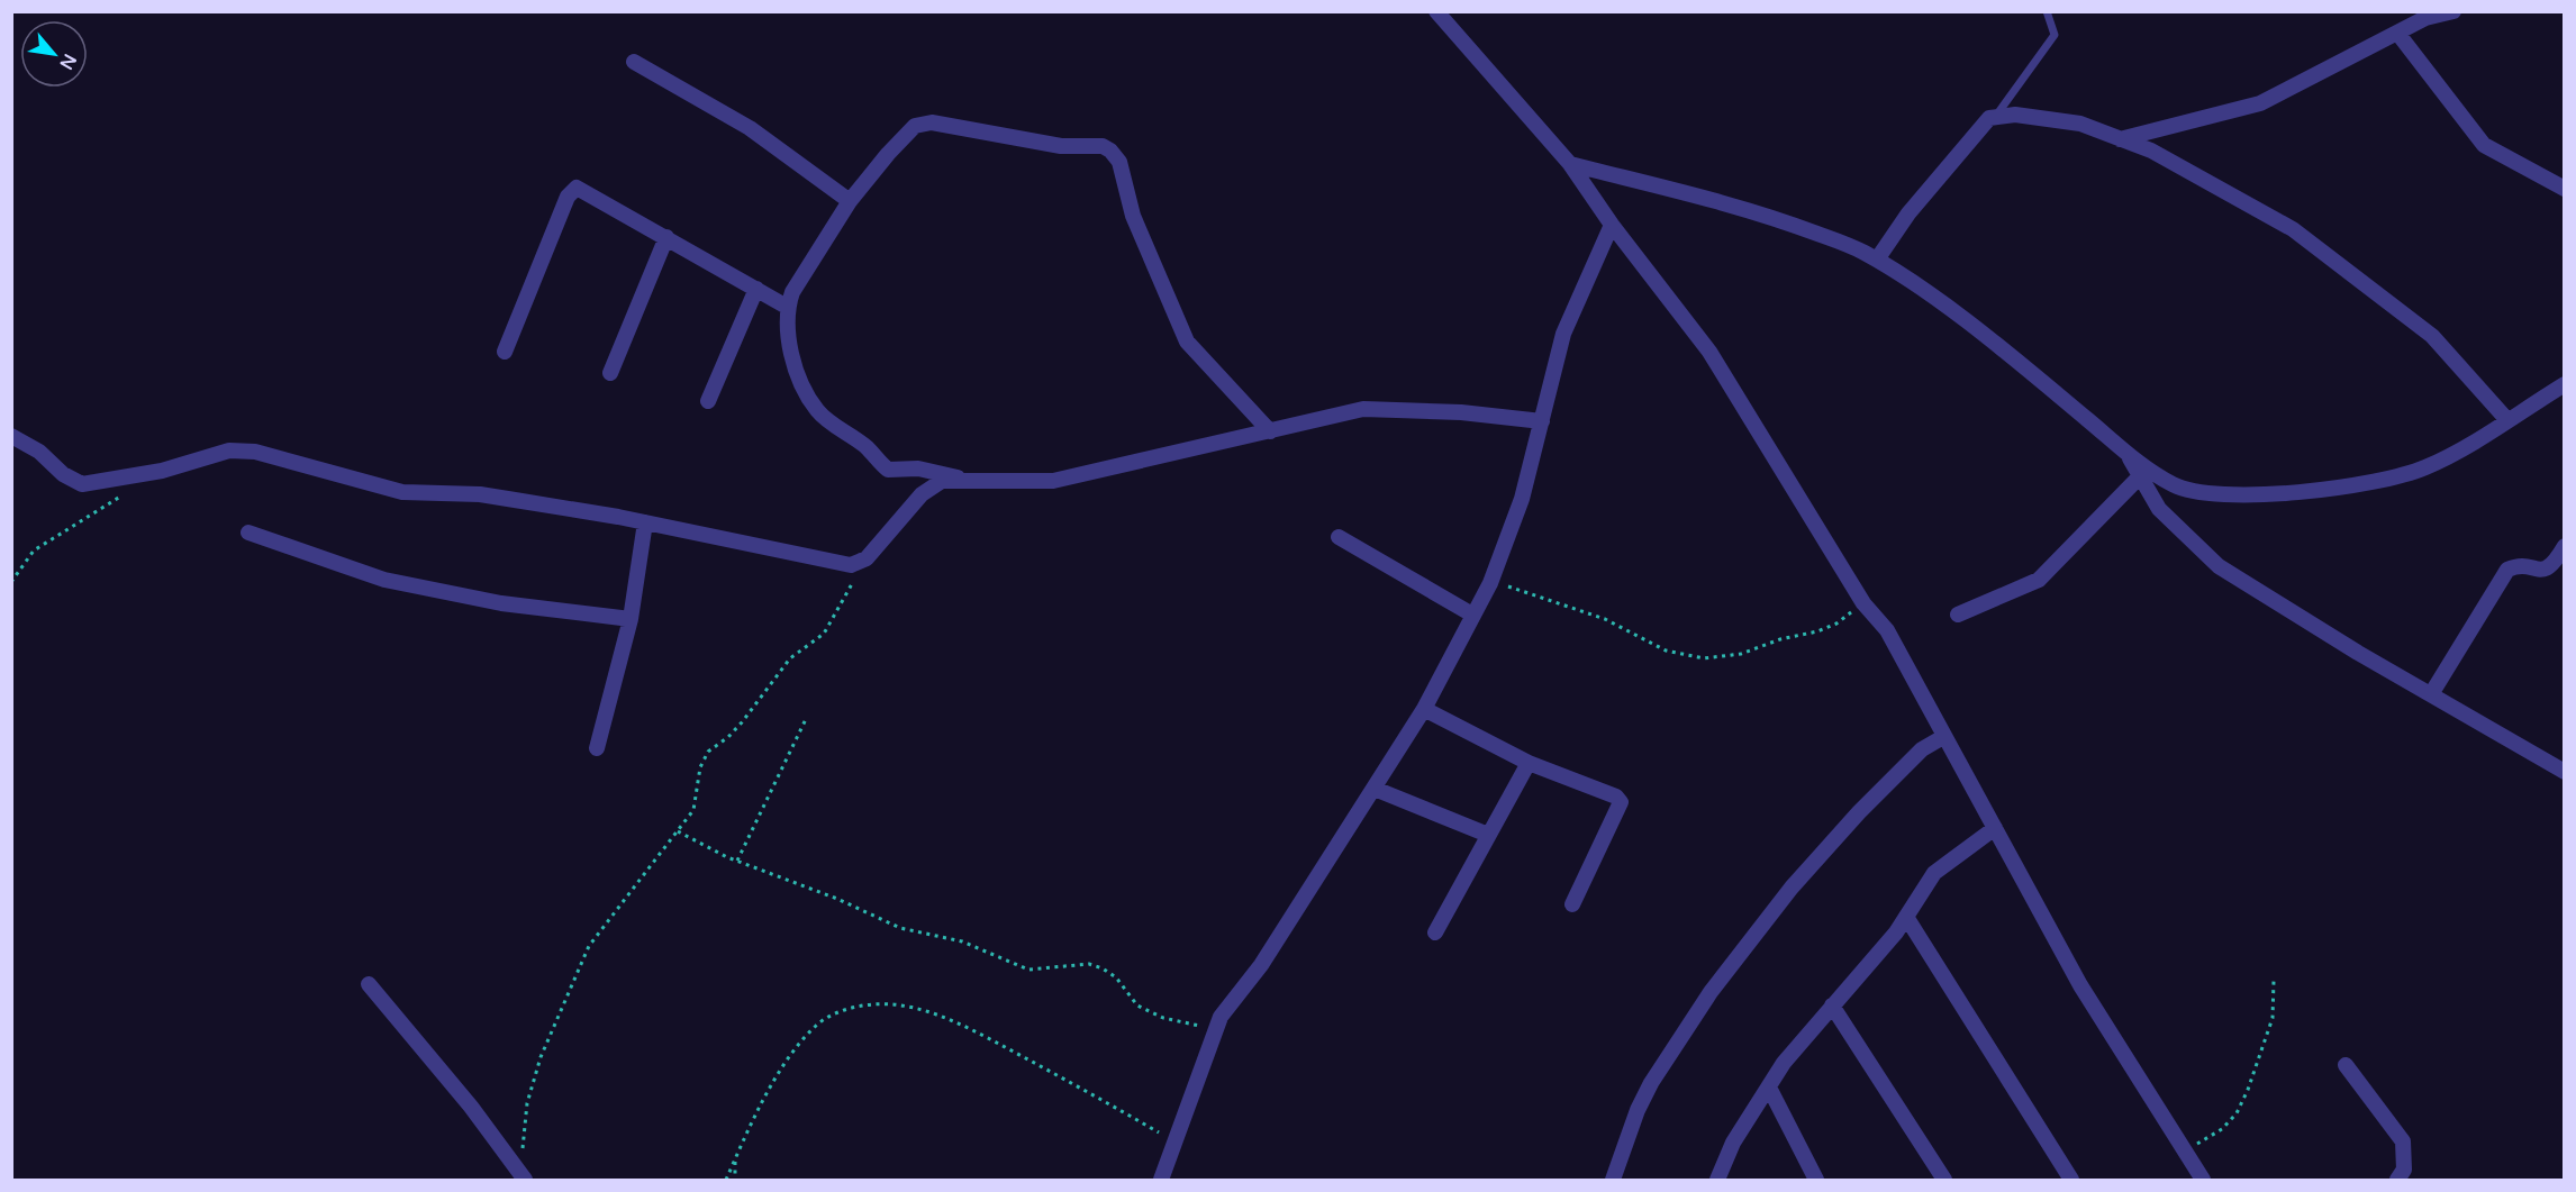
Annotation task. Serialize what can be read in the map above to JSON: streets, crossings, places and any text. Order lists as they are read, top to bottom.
{
  "north": "bottom right"
}
